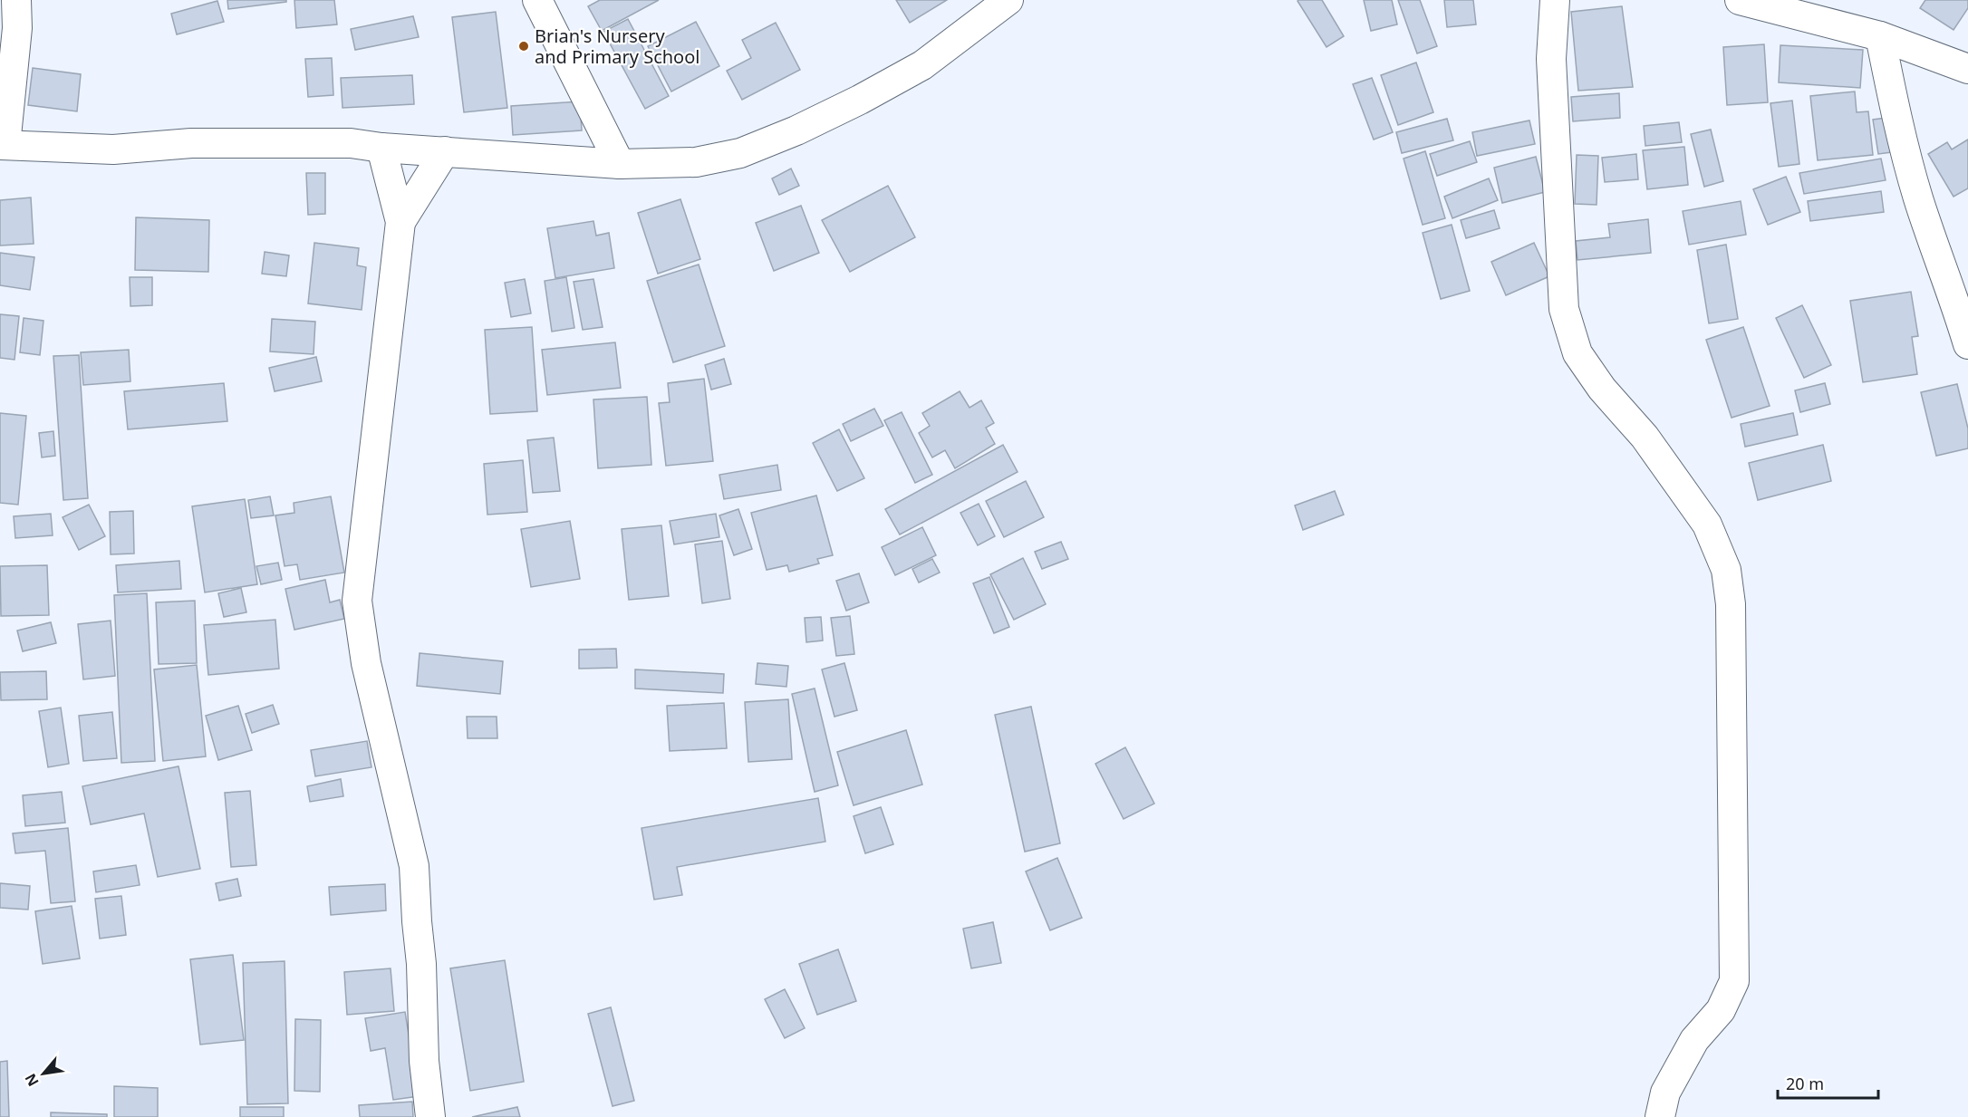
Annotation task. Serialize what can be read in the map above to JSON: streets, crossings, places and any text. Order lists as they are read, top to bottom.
{
  "places": ["Brian's Nursery and Primary School"],
  "scale_bar": "20 m",
  "north": "bottom left"
}
